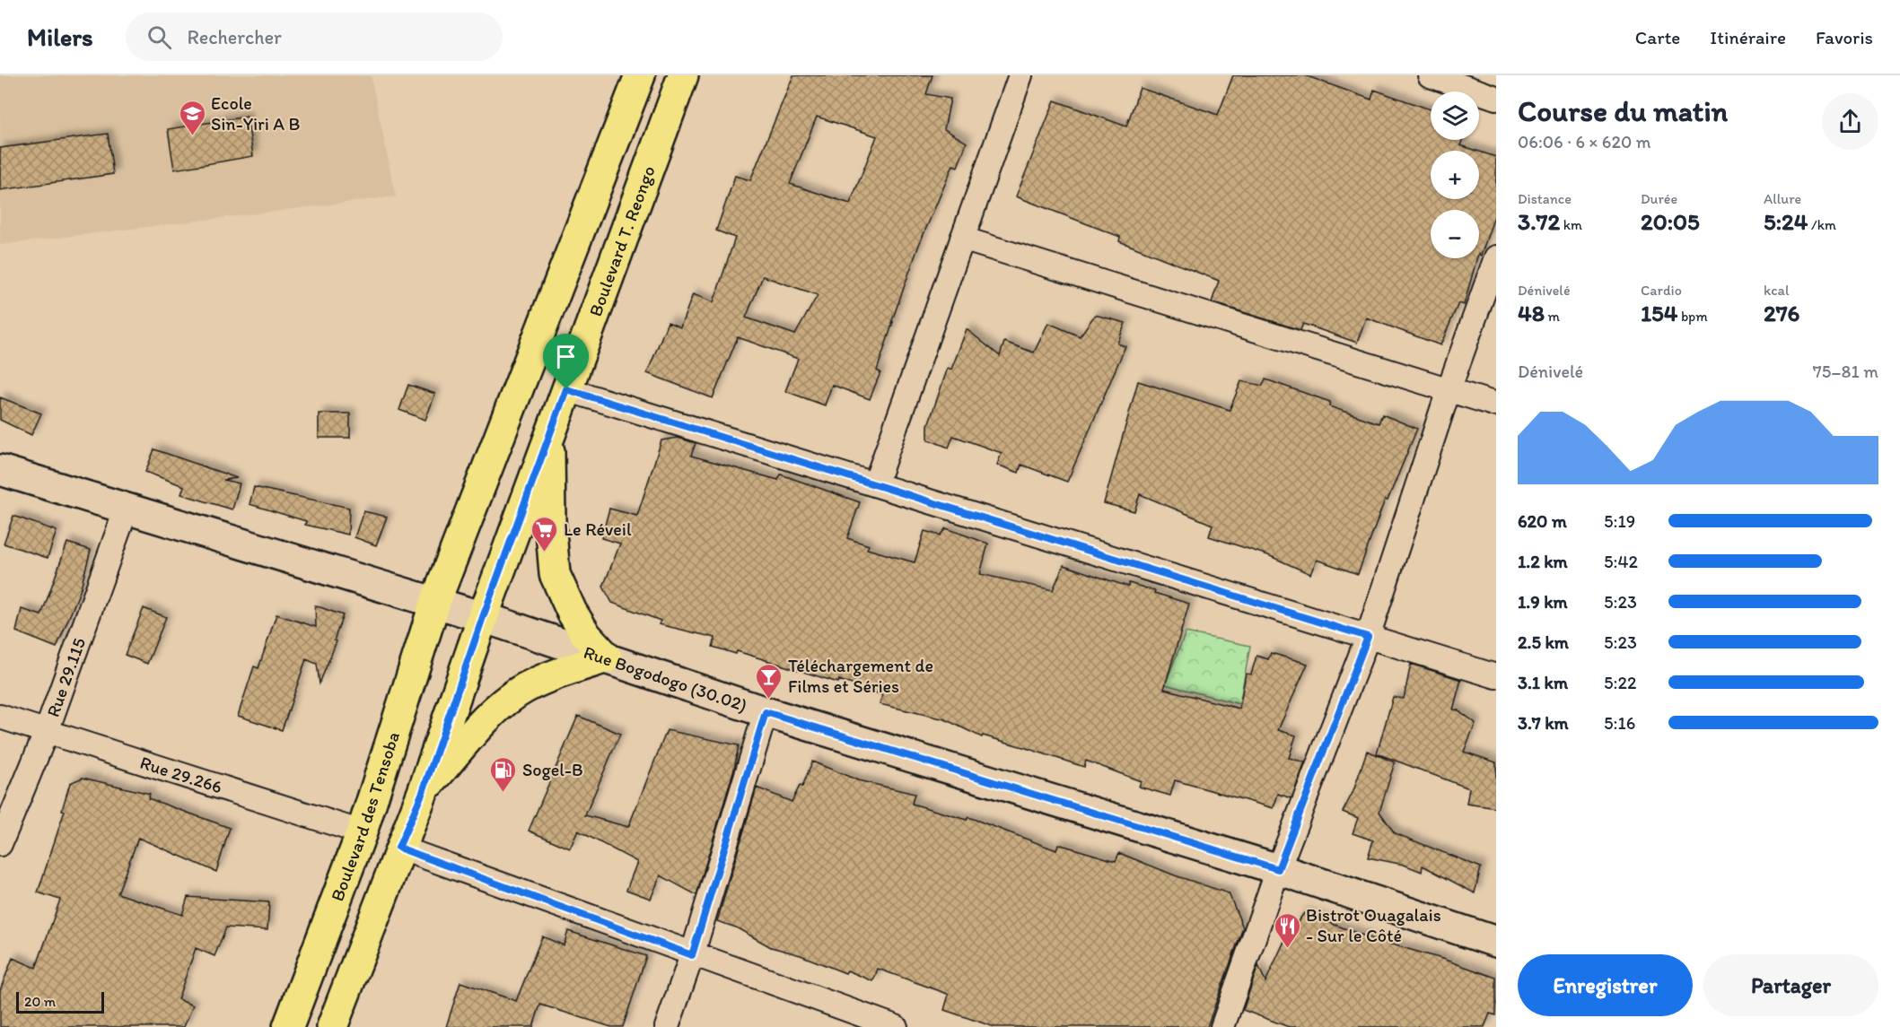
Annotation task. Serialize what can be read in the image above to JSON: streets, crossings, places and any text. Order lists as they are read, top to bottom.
{
  "streets": {
    "main road": ["Boulevard T. Reongo", "Boulevard des Tensoba"],
    "street": ["Rue 29.115", "Rue Bogodogo (30.02)", "Rue 29.266"]
  },
  "crossings": [
    ["Boulevard T. Reongo", "Rue Bogodogo (30.02)"],
    ["Rue 29.115", "Rue Bogodogo (30.02)"],
    ["Rue 29.115", "Rue 29.266"],
    ["Rue Bogodogo (30.02)", "Boulevard des Tensoba"],
    ["Rue 29.266", "Boulevard des Tensoba"]
  ],
  "places": {
    "school or university": ["Ecole Sin-Yiri A B"],
    "supermarket": ["Le Réveil"],
    "bar": ["Téléchargement de Films et Séries"],
    "fuel station": ["Sogel-B"],
    "restaurant": ["Bistrot Ouagalais - Sur le Côté"]
  },
  "scale_bar": "20 m",
  "page": {
    "header": "Milers",
    "search": "Rechercher",
    "nav": ["Carte", "Itinéraire", "Favoris"],
    "heading": ["Course du matin", "06:06 · 6 × 620 m"],
    "map_buttons": ["+", "−"],
    "stats": [
      ["Distance", "3.72 km"],
      ["Durée", "20:05"],
      ["Allure", "5:24 /km"],
      ["Dénivelé", "48 m"],
      ["Cardio", "154 bpm"],
      ["kcal", "276"]
    ],
    "chart": ["Dénivelé", "75–81 m"],
    "list": [
      {
        "name": "620 m",
        "note": "5:19"
      },
      {
        "name": "1.2 km",
        "note": "5:42"
      },
      {
        "name": "1.9 km",
        "note": "5:23"
      },
      {
        "name": "2.5 km",
        "note": "5:23"
      },
      {
        "name": "3.1 km",
        "note": "5:22"
      },
      {
        "name": "3.7 km",
        "note": "5:16"
      }
    ],
    "buttons": ["Enregistrer", "Partager"],
    "scale": "20 m"
  }
}
